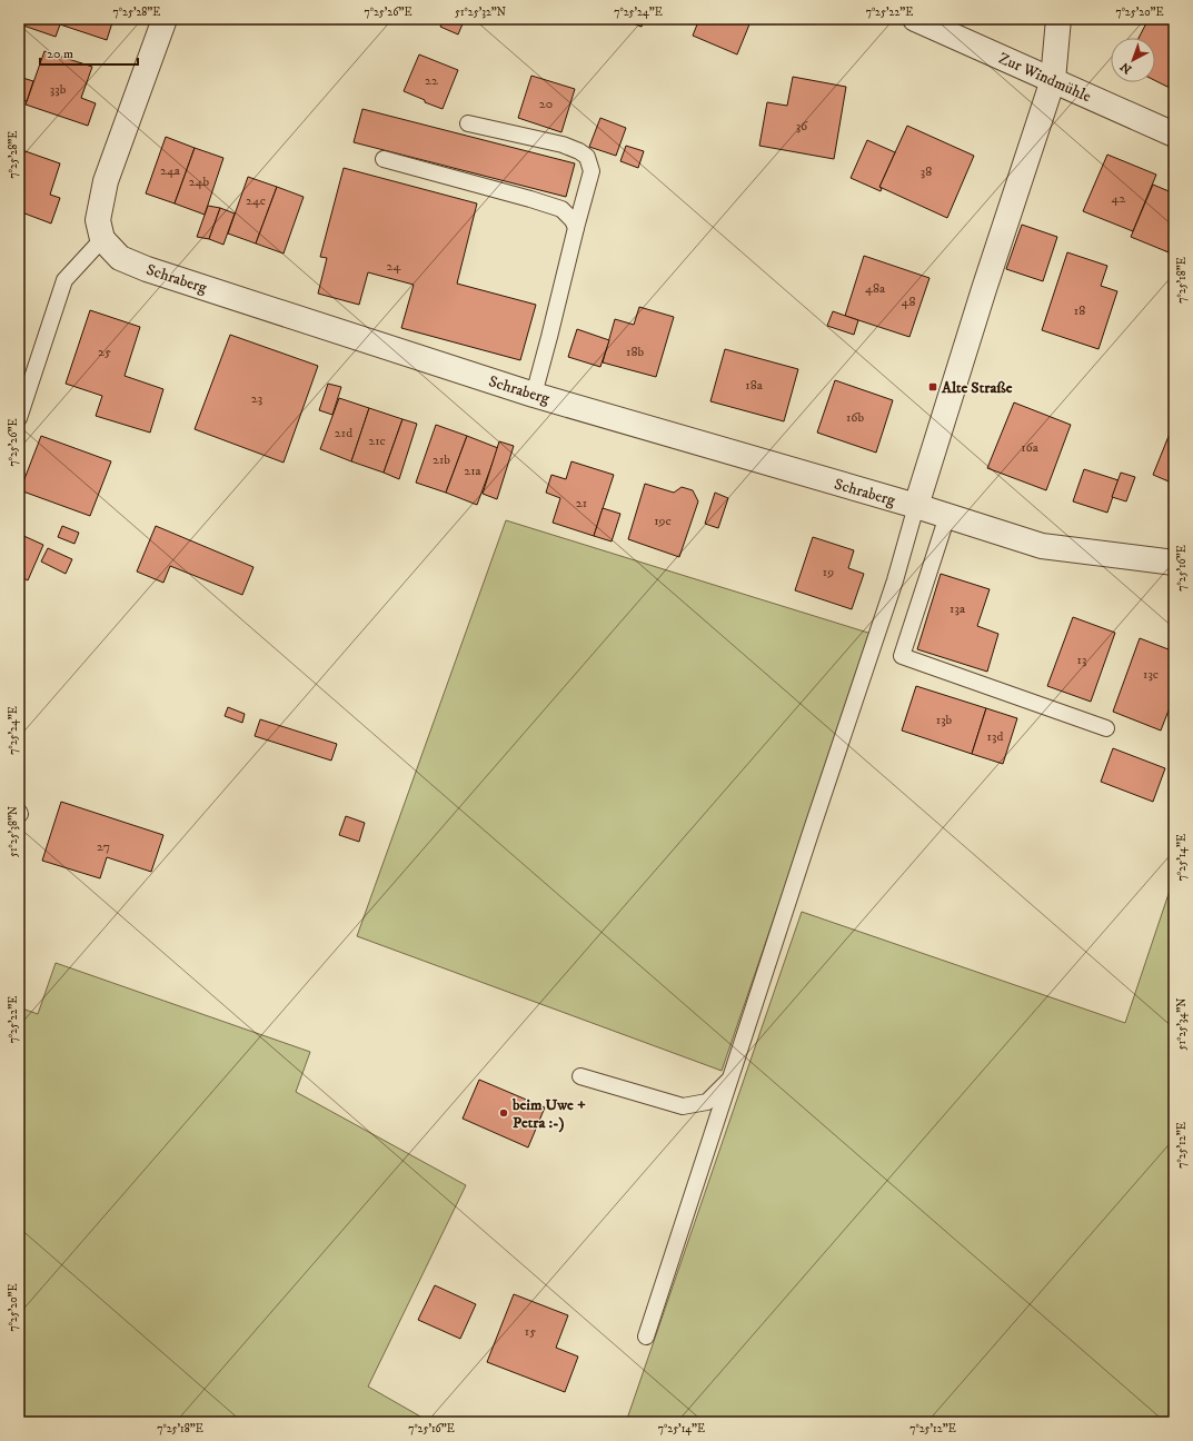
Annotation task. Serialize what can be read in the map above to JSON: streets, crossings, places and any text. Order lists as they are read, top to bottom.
{
  "streets": {
    "street": ["Zur Windmühle", "Schraberg"]
  },
  "places": {
    "transit": ["Alte Straße"],
    "other": ["beim Uwe + Petra :-)"]
  },
  "house_numbers": [
    "22",
    "33b",
    "20",
    "36",
    "24a",
    "38",
    "24b",
    "42",
    "24c",
    "24",
    "48a",
    "48",
    "18",
    "25",
    "18b",
    "18a",
    "23",
    "16b",
    "21d",
    "21c",
    "16a",
    "21b",
    "21a",
    "21",
    "19c",
    "19",
    "13a",
    "13",
    "13c",
    "13b",
    "13d",
    "27",
    "15"
  ],
  "scale_bar": "20 m",
  "north": "bottom left",
  "coordinates": [
    "7°25'28\"E",
    "7°25'26\"E",
    "51°25'32\"N",
    "7°25'24\"E",
    "7°25'22\"E",
    "7°25'20\"E",
    "7°25'18\"E",
    "7°25'16\"E",
    "51°25'38\"N",
    "7°25'14\"E",
    "51°25'34\"N",
    "7°25'12\"E"
  ]
}
